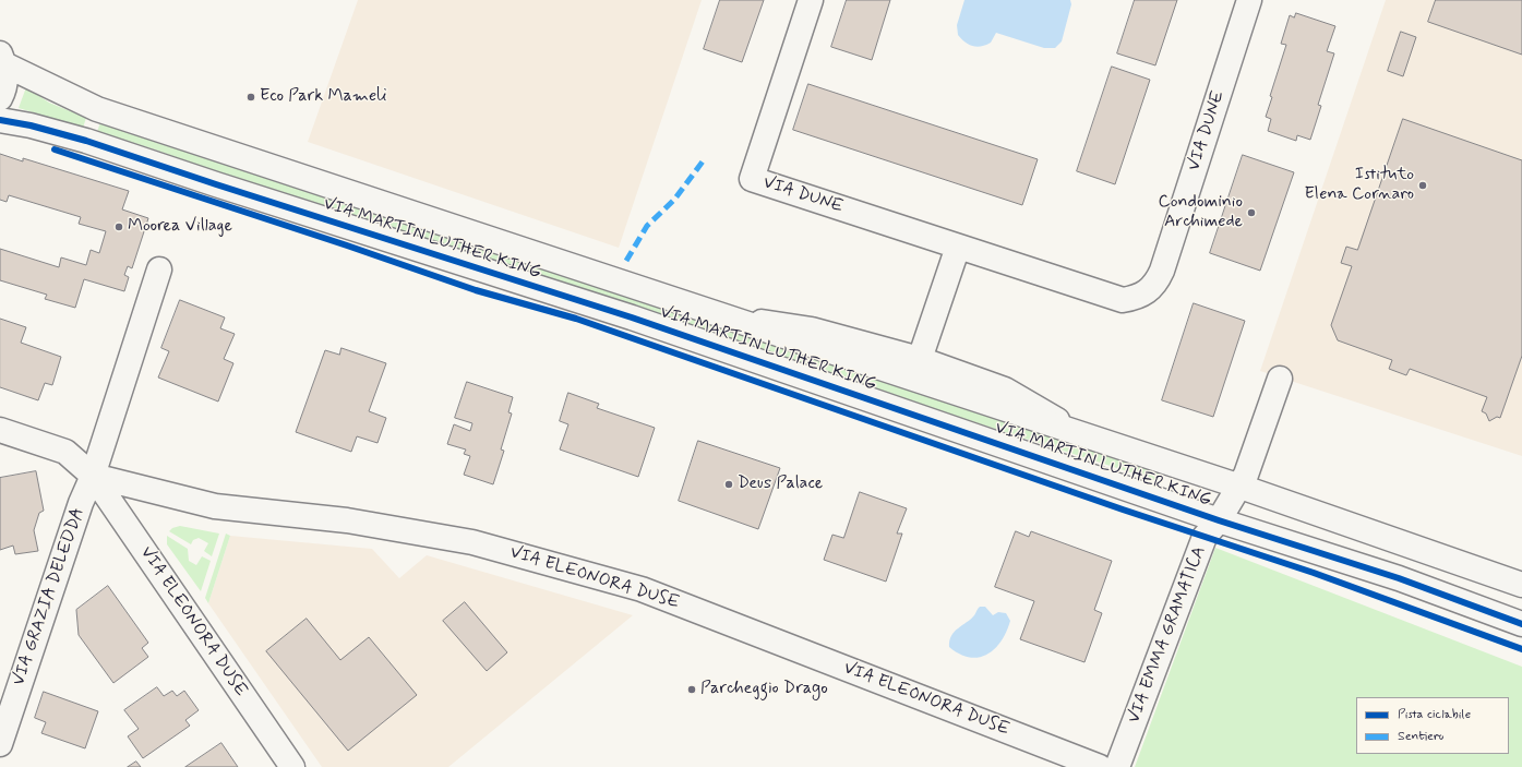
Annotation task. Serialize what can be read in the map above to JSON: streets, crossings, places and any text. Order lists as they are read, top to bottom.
{
  "streets": {
    "street": [
      "VIA DUNE",
      "VIA MARTIN LUTHER KING",
      "VIA ELEONORA DUSE",
      "VIA GRAZIA DELEDDA",
      "VIA EMMA GRAMATICA"
    ]
  },
  "crossings": [
    ["VIA MARTIN LUTHER KING", "VIA EMMA GRAMATICA"],
    ["VIA ELEONORA DUSE", "VIA GRAZIA DELEDDA"]
  ],
  "places": [
    "Eco Park Mameli",
    "Istituto Elena Cornaro",
    "Condominio Archimede",
    "Moorea Village",
    "Deus Palace",
    "Parcheggio Drago"
  ],
  "legend": ["Pista ciclabile", "Sentiero"]
}
